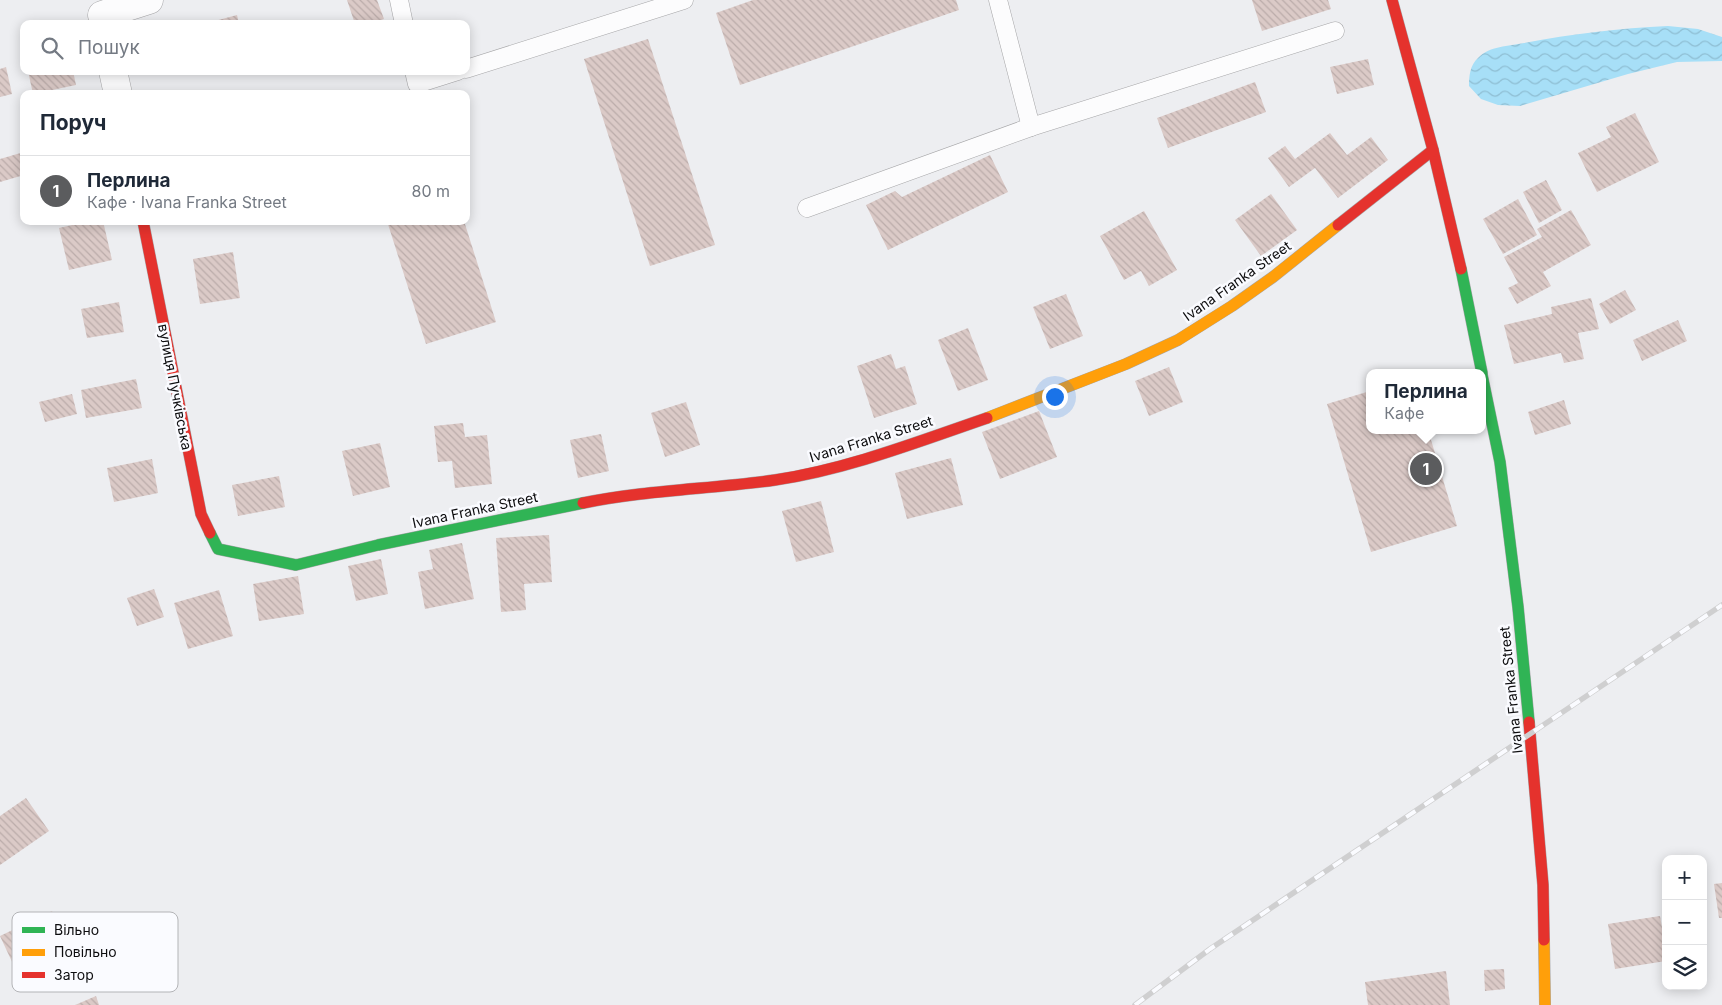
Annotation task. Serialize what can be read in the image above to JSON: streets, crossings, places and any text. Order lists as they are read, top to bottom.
{
  "streets": {
    "street": ["Ivana Franka Street", "вулиця Пучківська"]
  },
  "crossings": [
    ["Ivana Franka Street", "вулиця Пучківська"]
  ],
  "legend": ["Вільно", "Повільно", "Затор"],
  "page": {
    "search": "Пошук",
    "heading": "Поруч",
    "list": [
      {
        "mark": "1",
        "name": "Перлина",
        "note": "Кафе · Ivana Franka Street",
        "value": "80 m"
      }
    ],
    "popup": ["Перлина", "Кафе"],
    "pins": "1",
    "map_buttons": ["+", "−"]
  }
}
